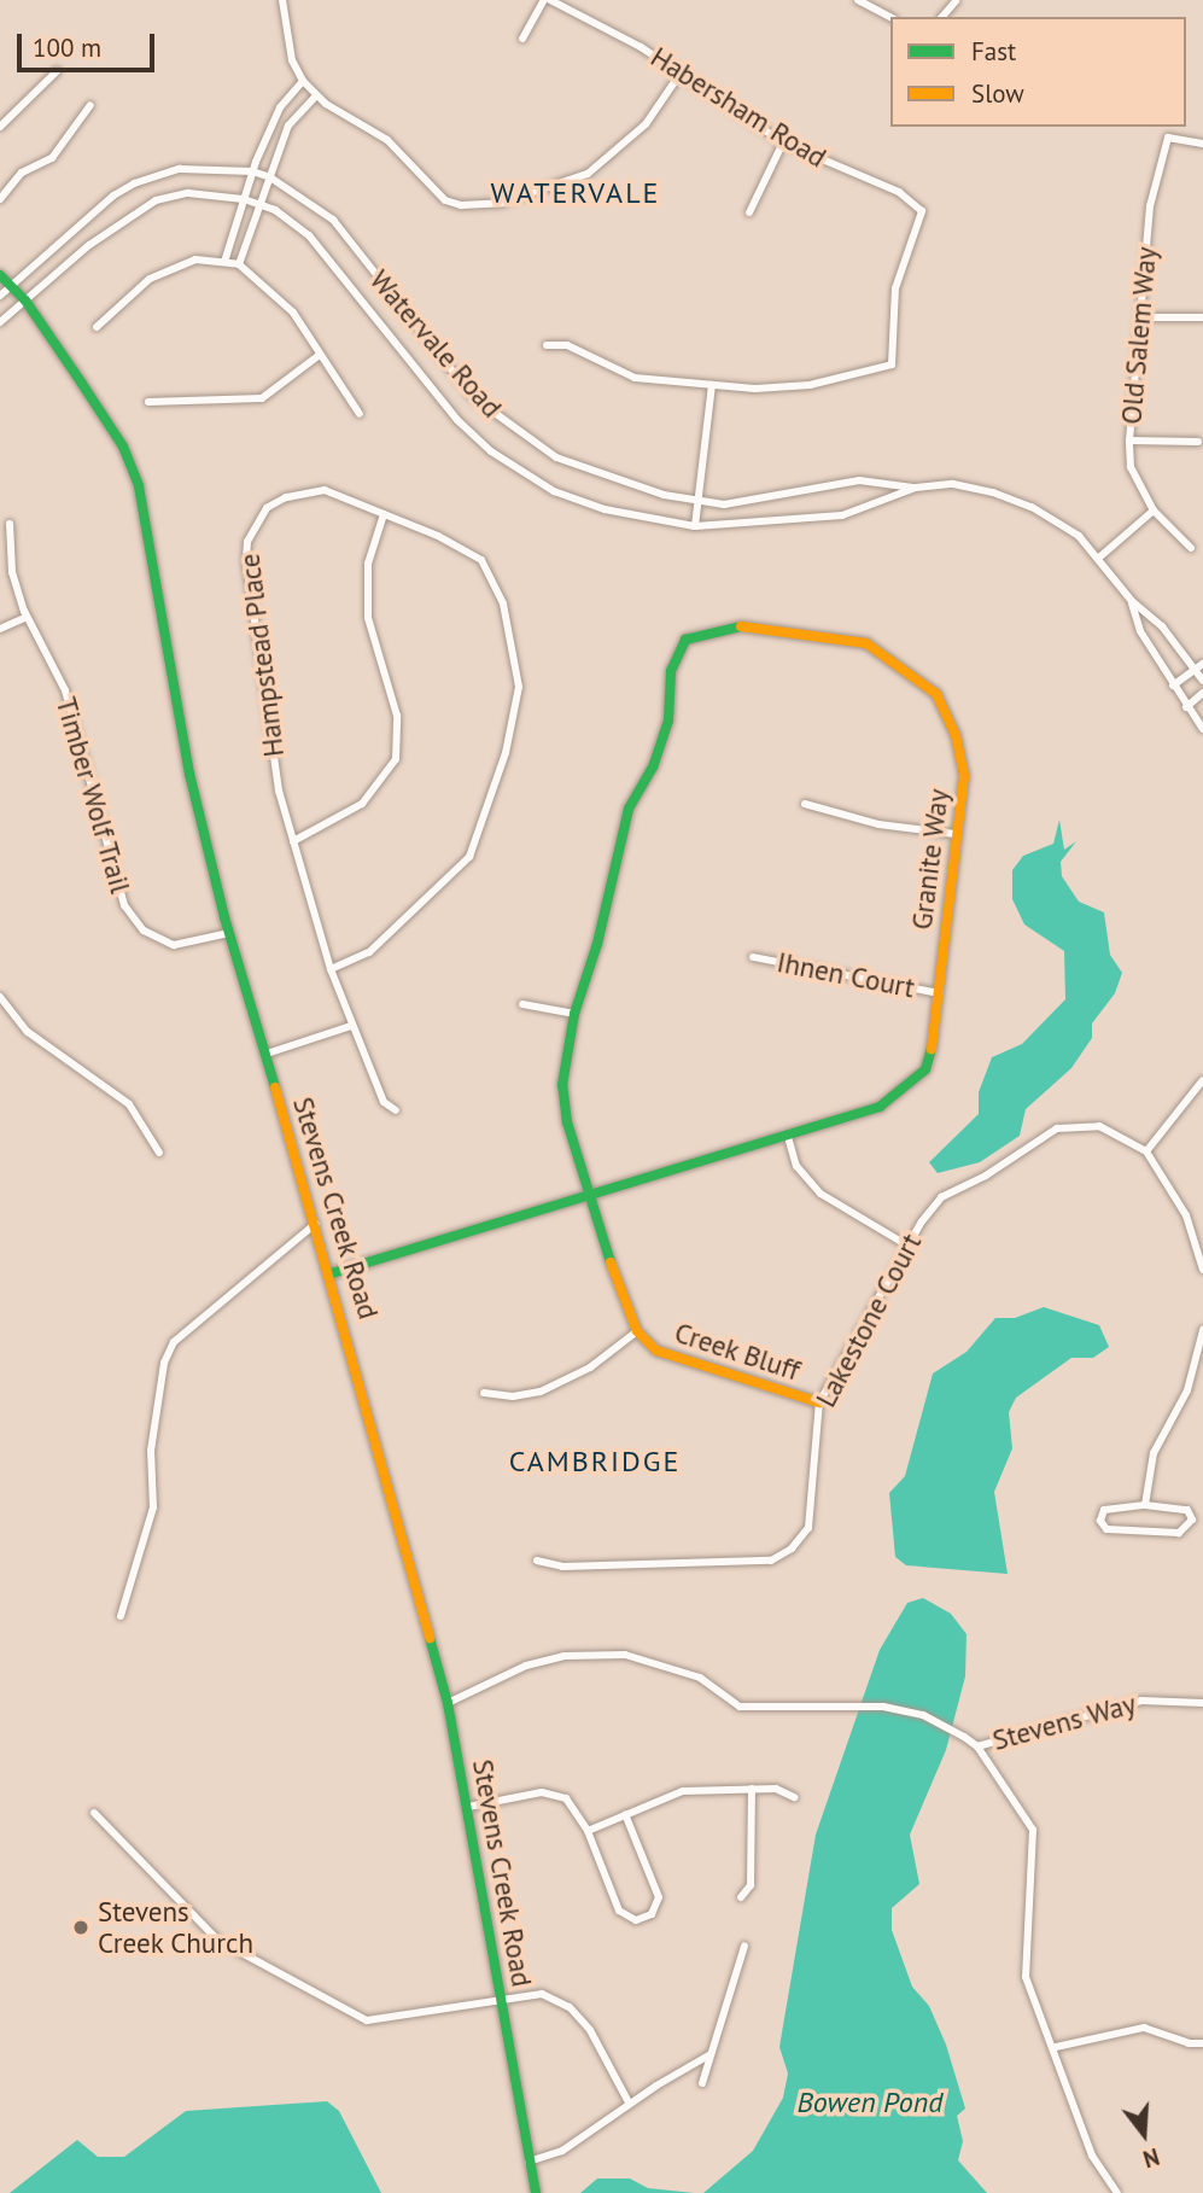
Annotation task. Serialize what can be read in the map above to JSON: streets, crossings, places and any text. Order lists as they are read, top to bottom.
{
  "streets": {
    "street": [
      "Habersham Road",
      "Old Salem Way",
      "Watervale Road",
      "Hampstead Place",
      "Timber Wolf Trail",
      "Granite Way",
      "Ihnen Court",
      "Stevens Creek Road",
      "Lakestone Court",
      "Creek Bluff",
      "Stevens Way"
    ]
  },
  "crossings": [
    ["Watervale Road", "Stevens Creek Road"],
    ["Timber Wolf Trail", "Stevens Creek Road"],
    ["Granite Way", "Ihnen Court"],
    ["Granite Way", "Stevens Creek Road"],
    ["Granite Way", "Creek Bluff"],
    ["Stevens Creek Road", "Stevens Way"],
    ["Lakestone Court", "Creek Bluff"]
  ],
  "districts": ["WATERVALE", "CAMBRIDGE"],
  "water": ["Bowen Pond"],
  "places": ["Stevens Creek Church"],
  "legend": ["Fast", "Slow"],
  "scale_bar": "100 m",
  "north": "bottom"
}
